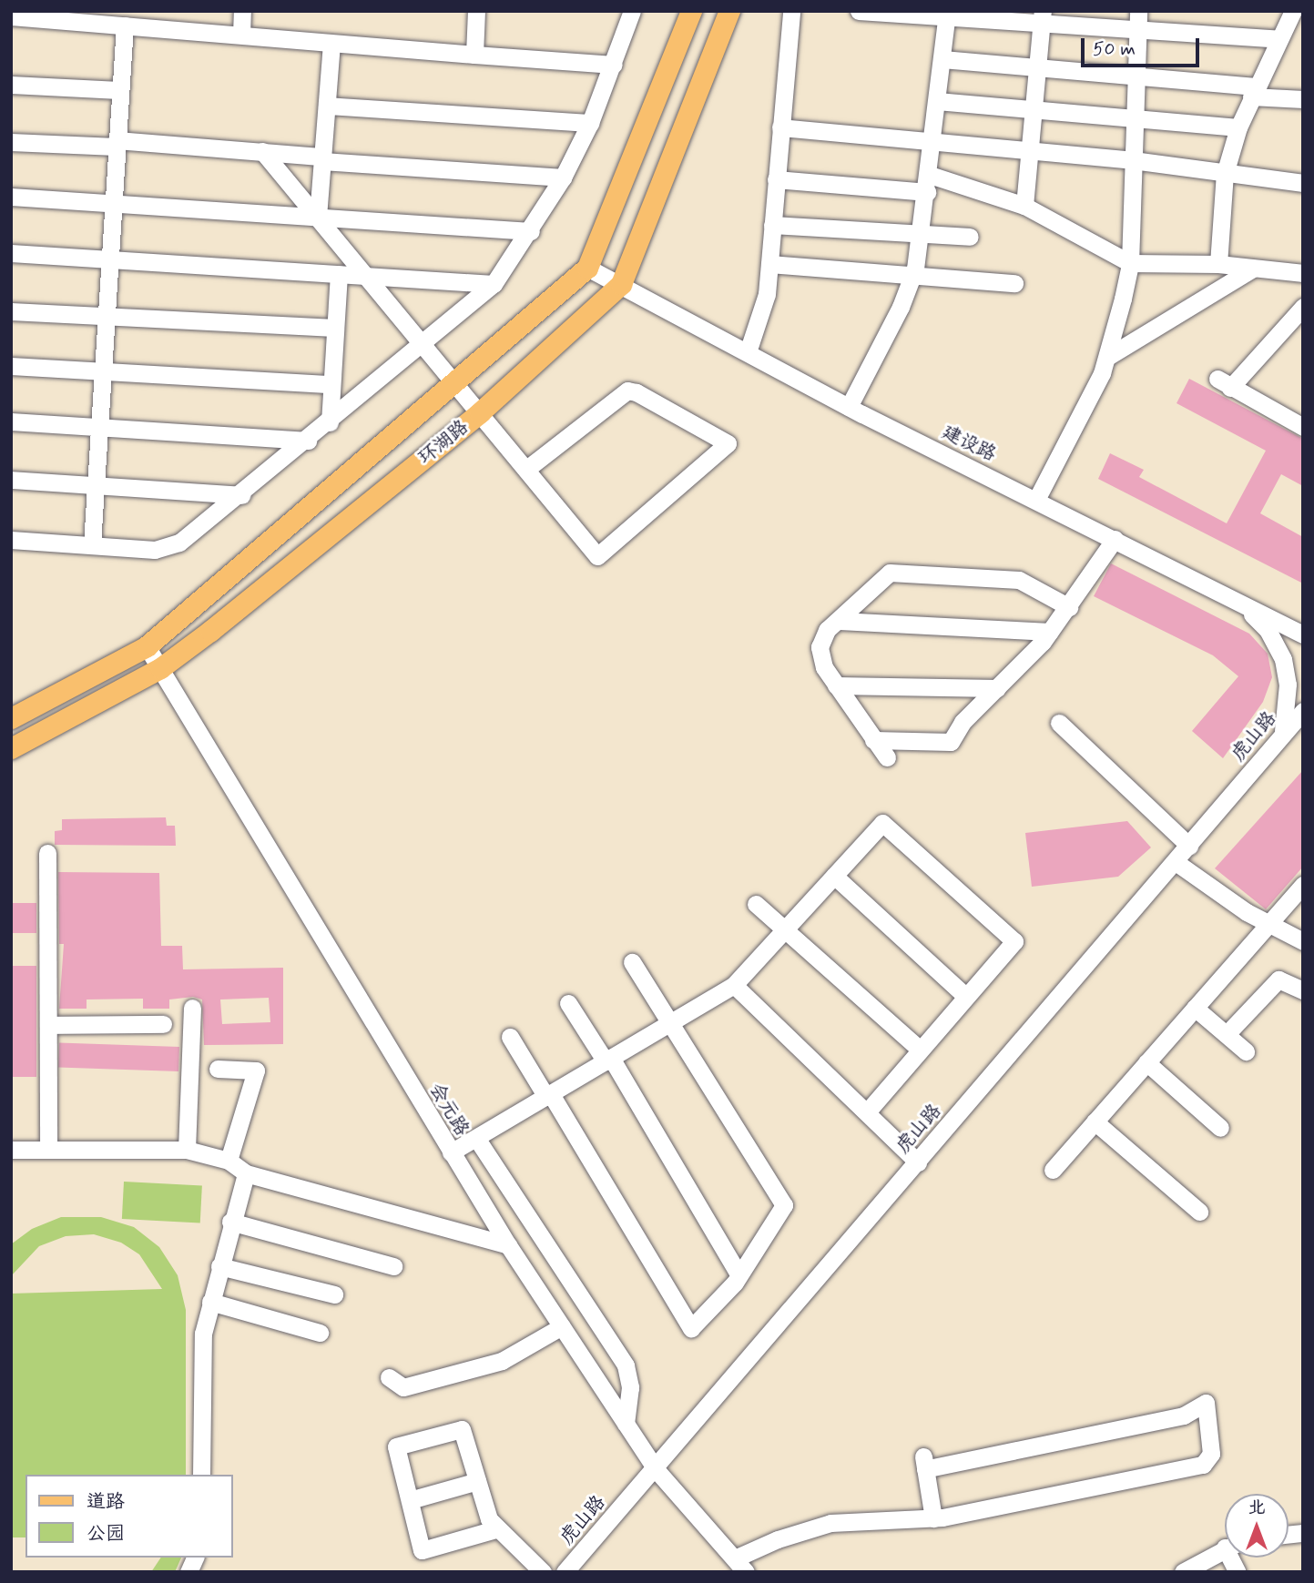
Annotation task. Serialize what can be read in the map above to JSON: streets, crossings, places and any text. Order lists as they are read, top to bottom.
{
  "streets": {
    "main road": ["环湖路"],
    "street": ["建设路", "虎山路", "会元路"]
  },
  "crossings": [
    ["环湖路", "建设路"],
    ["环湖路", "会元路"],
    ["虎山路", "会元路"]
  ],
  "legend": ["道路", "公园"],
  "scale_bar": "50 m",
  "north": "top"
}
